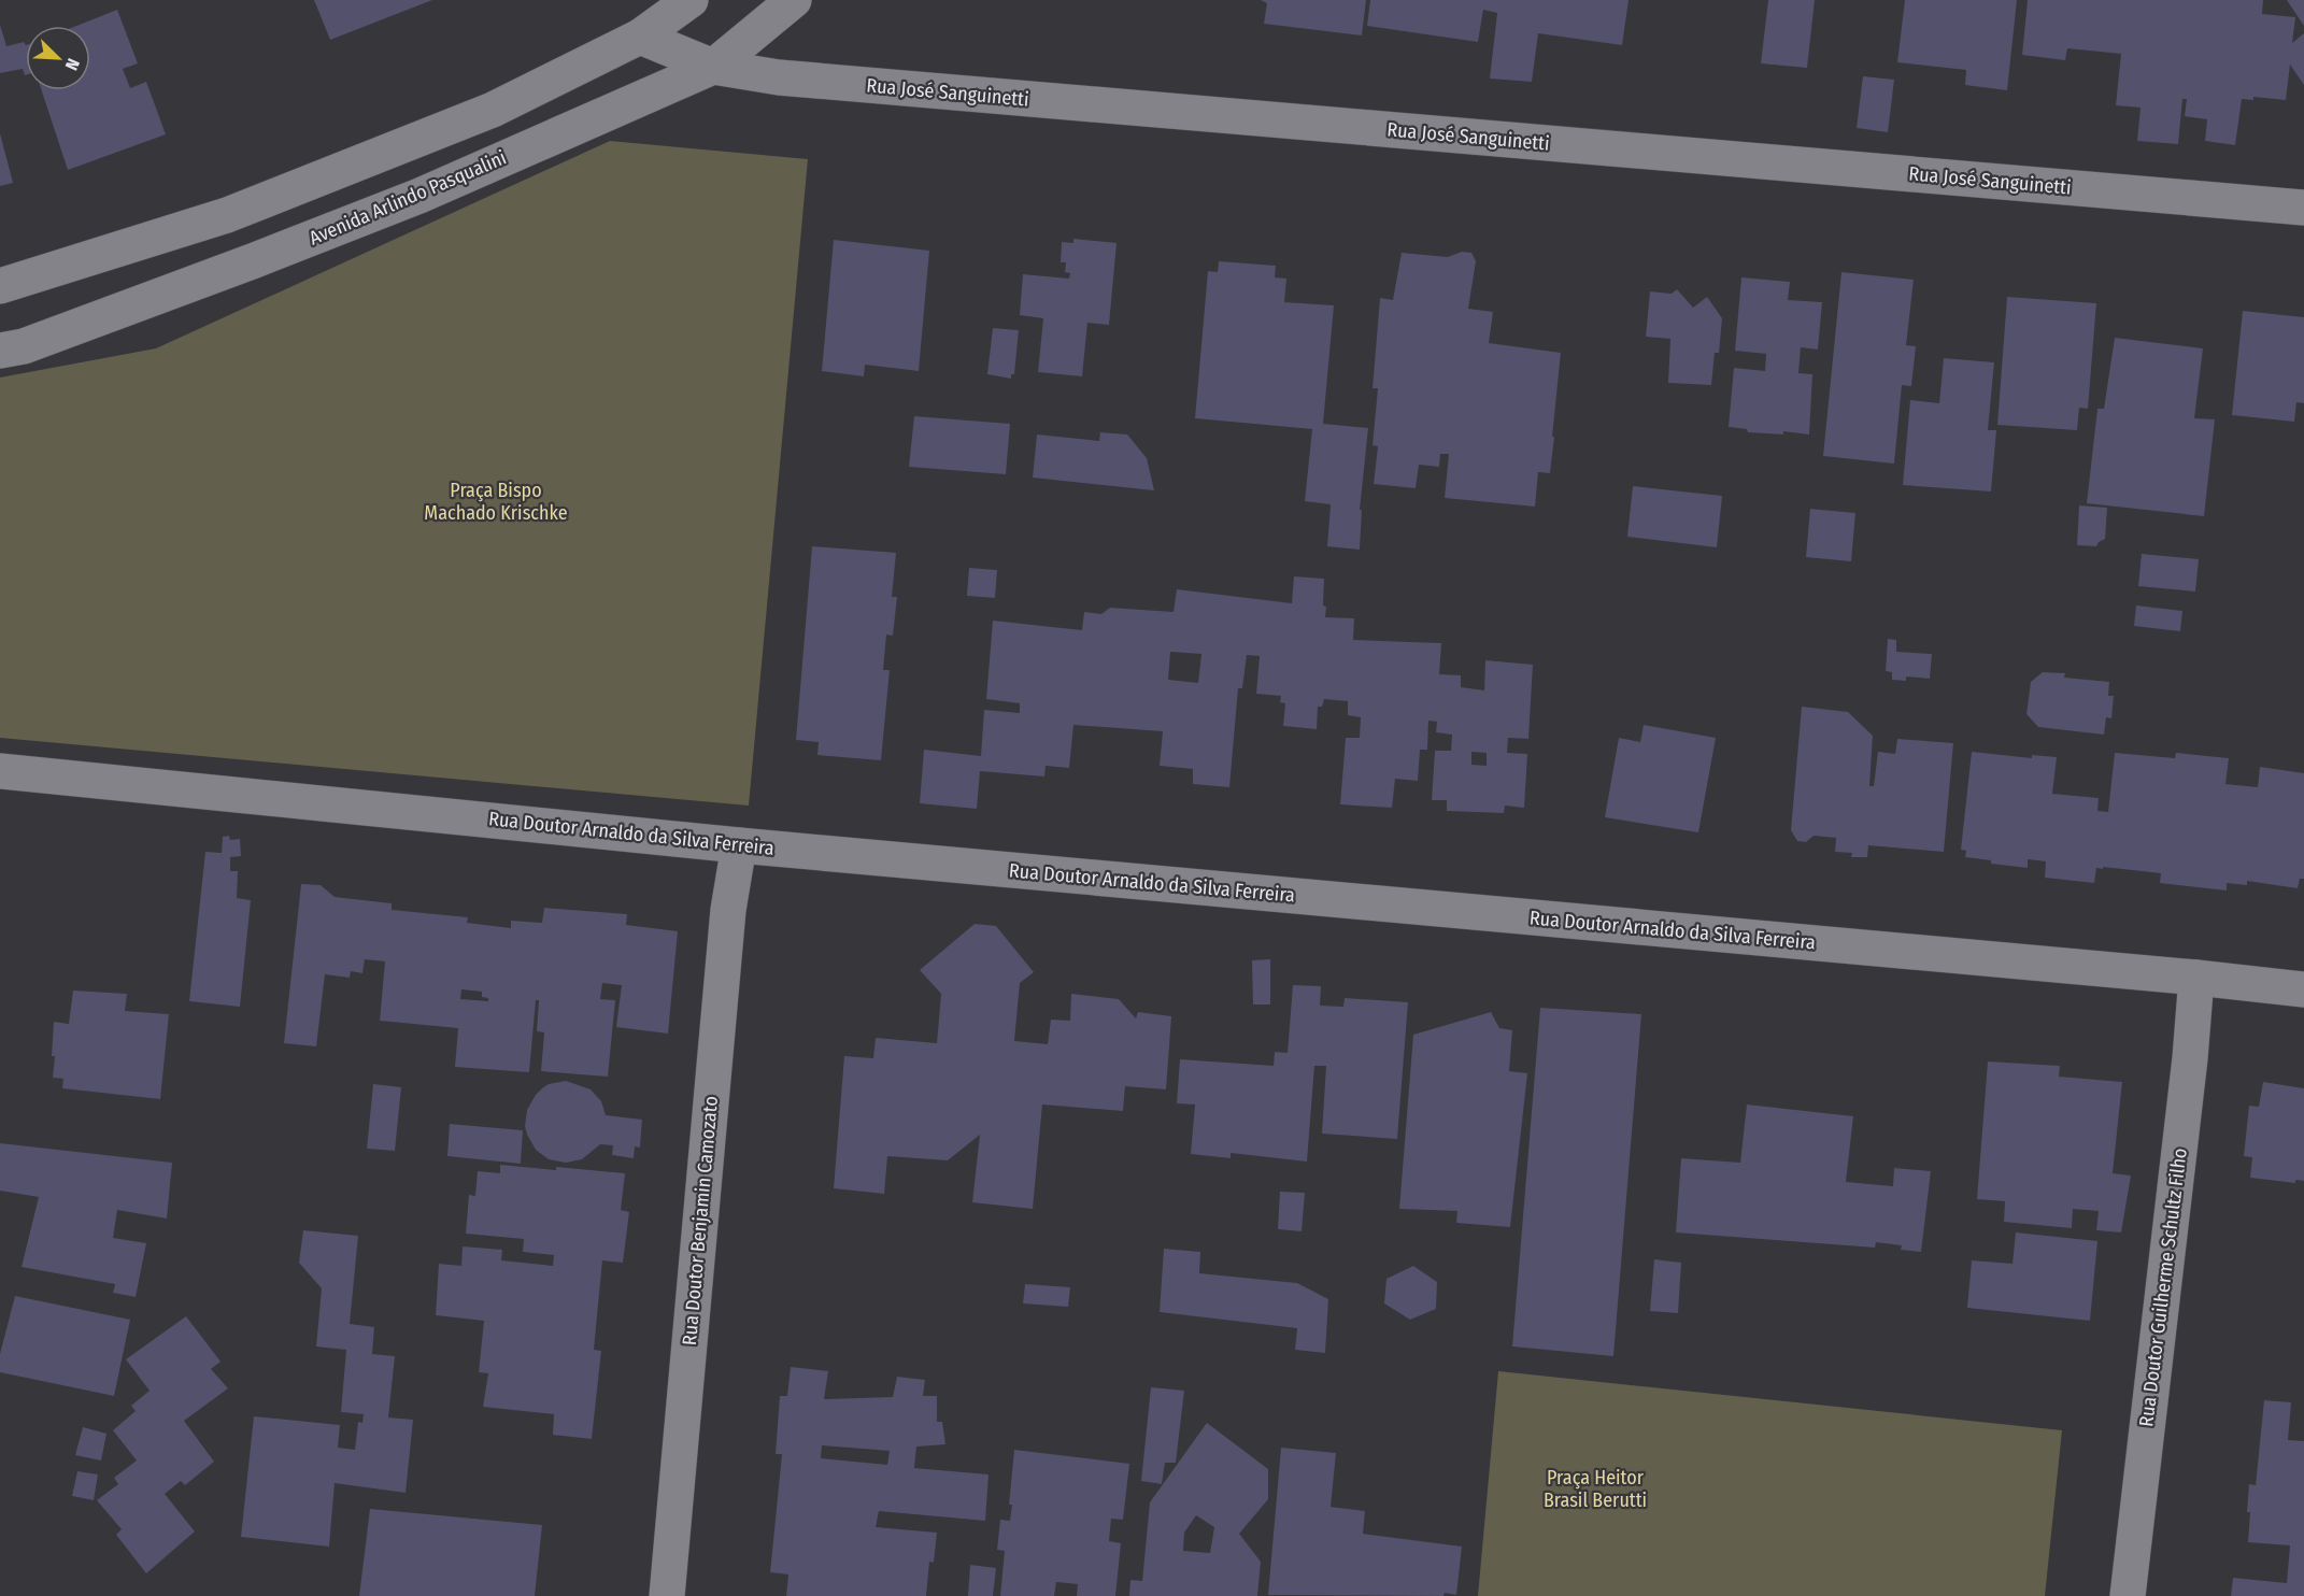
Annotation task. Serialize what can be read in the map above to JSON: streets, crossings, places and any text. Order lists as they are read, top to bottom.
{
  "streets": {
    "street": [
      "Rua José Sanguinetti",
      "Avenida Arlindo Pasqualini",
      "Rua Doutor Arnaldo da Silva Ferreira",
      "Rua Doutor Benjamin Camozato",
      "Rua Doutor Guilherme Schultz Filho"
    ]
  },
  "crossings": [
    ["Rua José Sanguinetti", "Avenida Arlindo Pasqualini"],
    ["Rua Doutor Arnaldo da Silva Ferreira", "Rua Doutor Benjamin Camozato"],
    ["Rua Doutor Arnaldo da Silva Ferreira", "Rua Doutor Guilherme Schultz Filho"]
  ],
  "parks": ["Praça Bispo Machado Krischke", "Praça Heitor Brasil Berutti"],
  "north": "bottom right"
}
